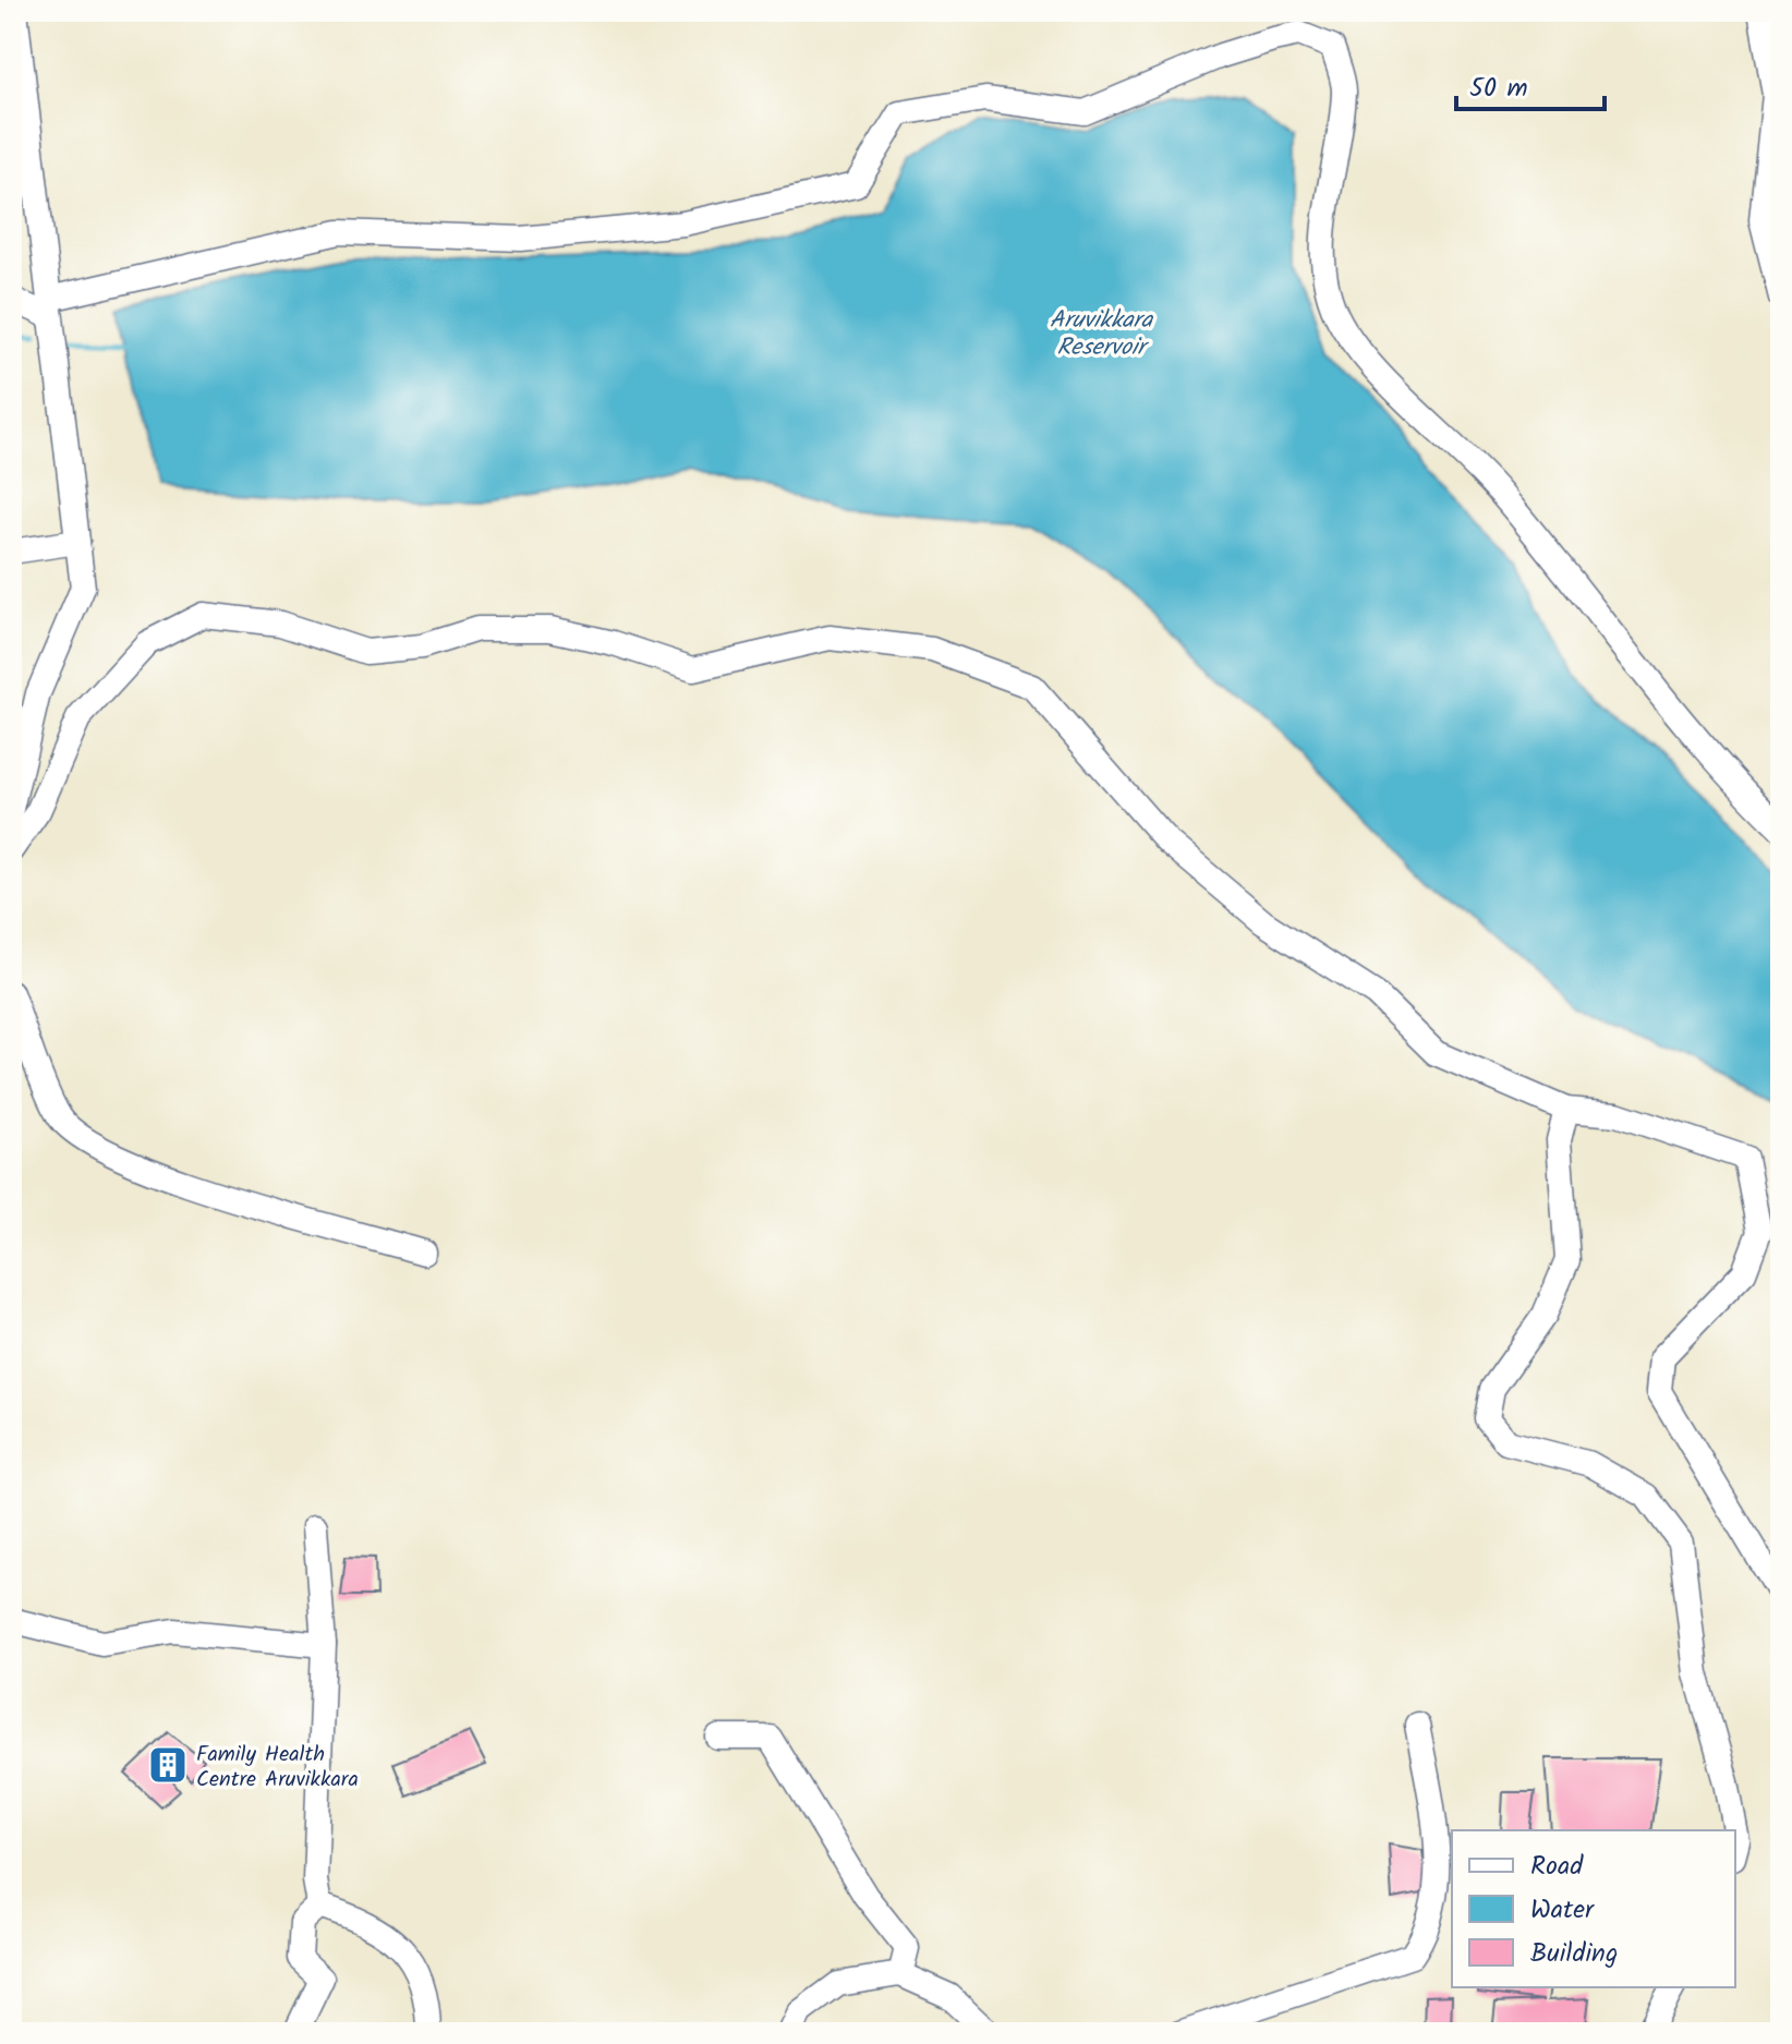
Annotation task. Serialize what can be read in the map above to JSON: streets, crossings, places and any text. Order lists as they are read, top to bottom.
{
  "water": ["Aruvikkara Reservoir"],
  "places": {
    "building": ["Family Health Centre Aruvikkara"]
  },
  "legend": ["Road", "Water", "Building"],
  "scale_bar": "50 m"
}
